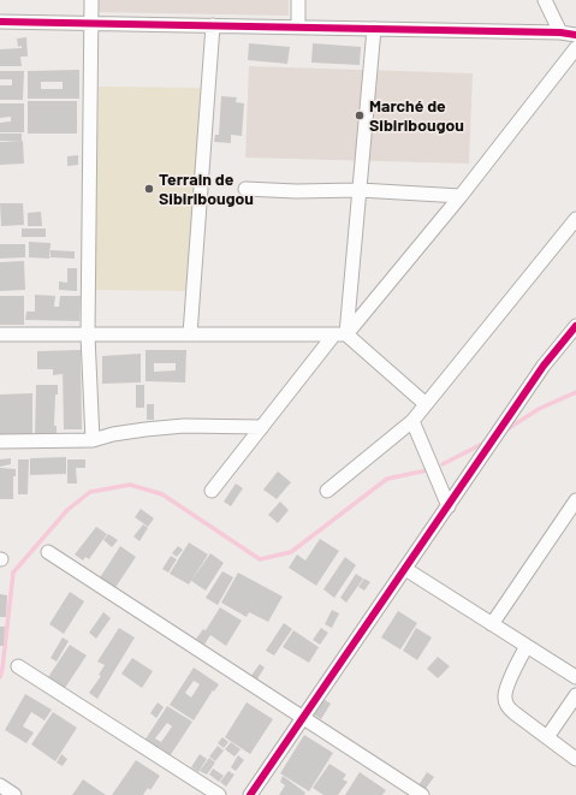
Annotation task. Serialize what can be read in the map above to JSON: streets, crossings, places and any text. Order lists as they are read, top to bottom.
{
  "places": ["Marché de Sibiribougou", "Terrain de Sibiribougou"]
}
